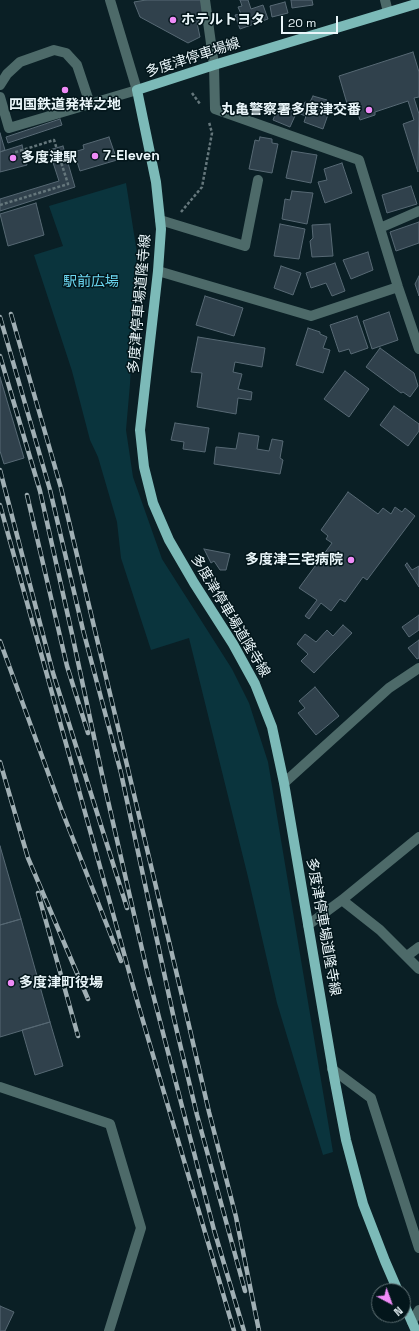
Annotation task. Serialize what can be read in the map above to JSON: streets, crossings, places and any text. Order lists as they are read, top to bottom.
{
  "streets": {
    "main road": ["多度津停車場線", "多度津停車場道隆寺線"]
  },
  "crossings": [
    ["多度津停車場線", "多度津停車場道隆寺線"]
  ],
  "parks": ["駅前広場"],
  "places": [
    "ホテルトヨタ",
    "四国鉄道発祥之地",
    "丸亀警察署多度津交番",
    "7-Eleven",
    "多度津駅",
    "多度津三宅病院",
    "多度津町役場"
  ],
  "scale_bar": "20 m",
  "north": "bottom right"
}
